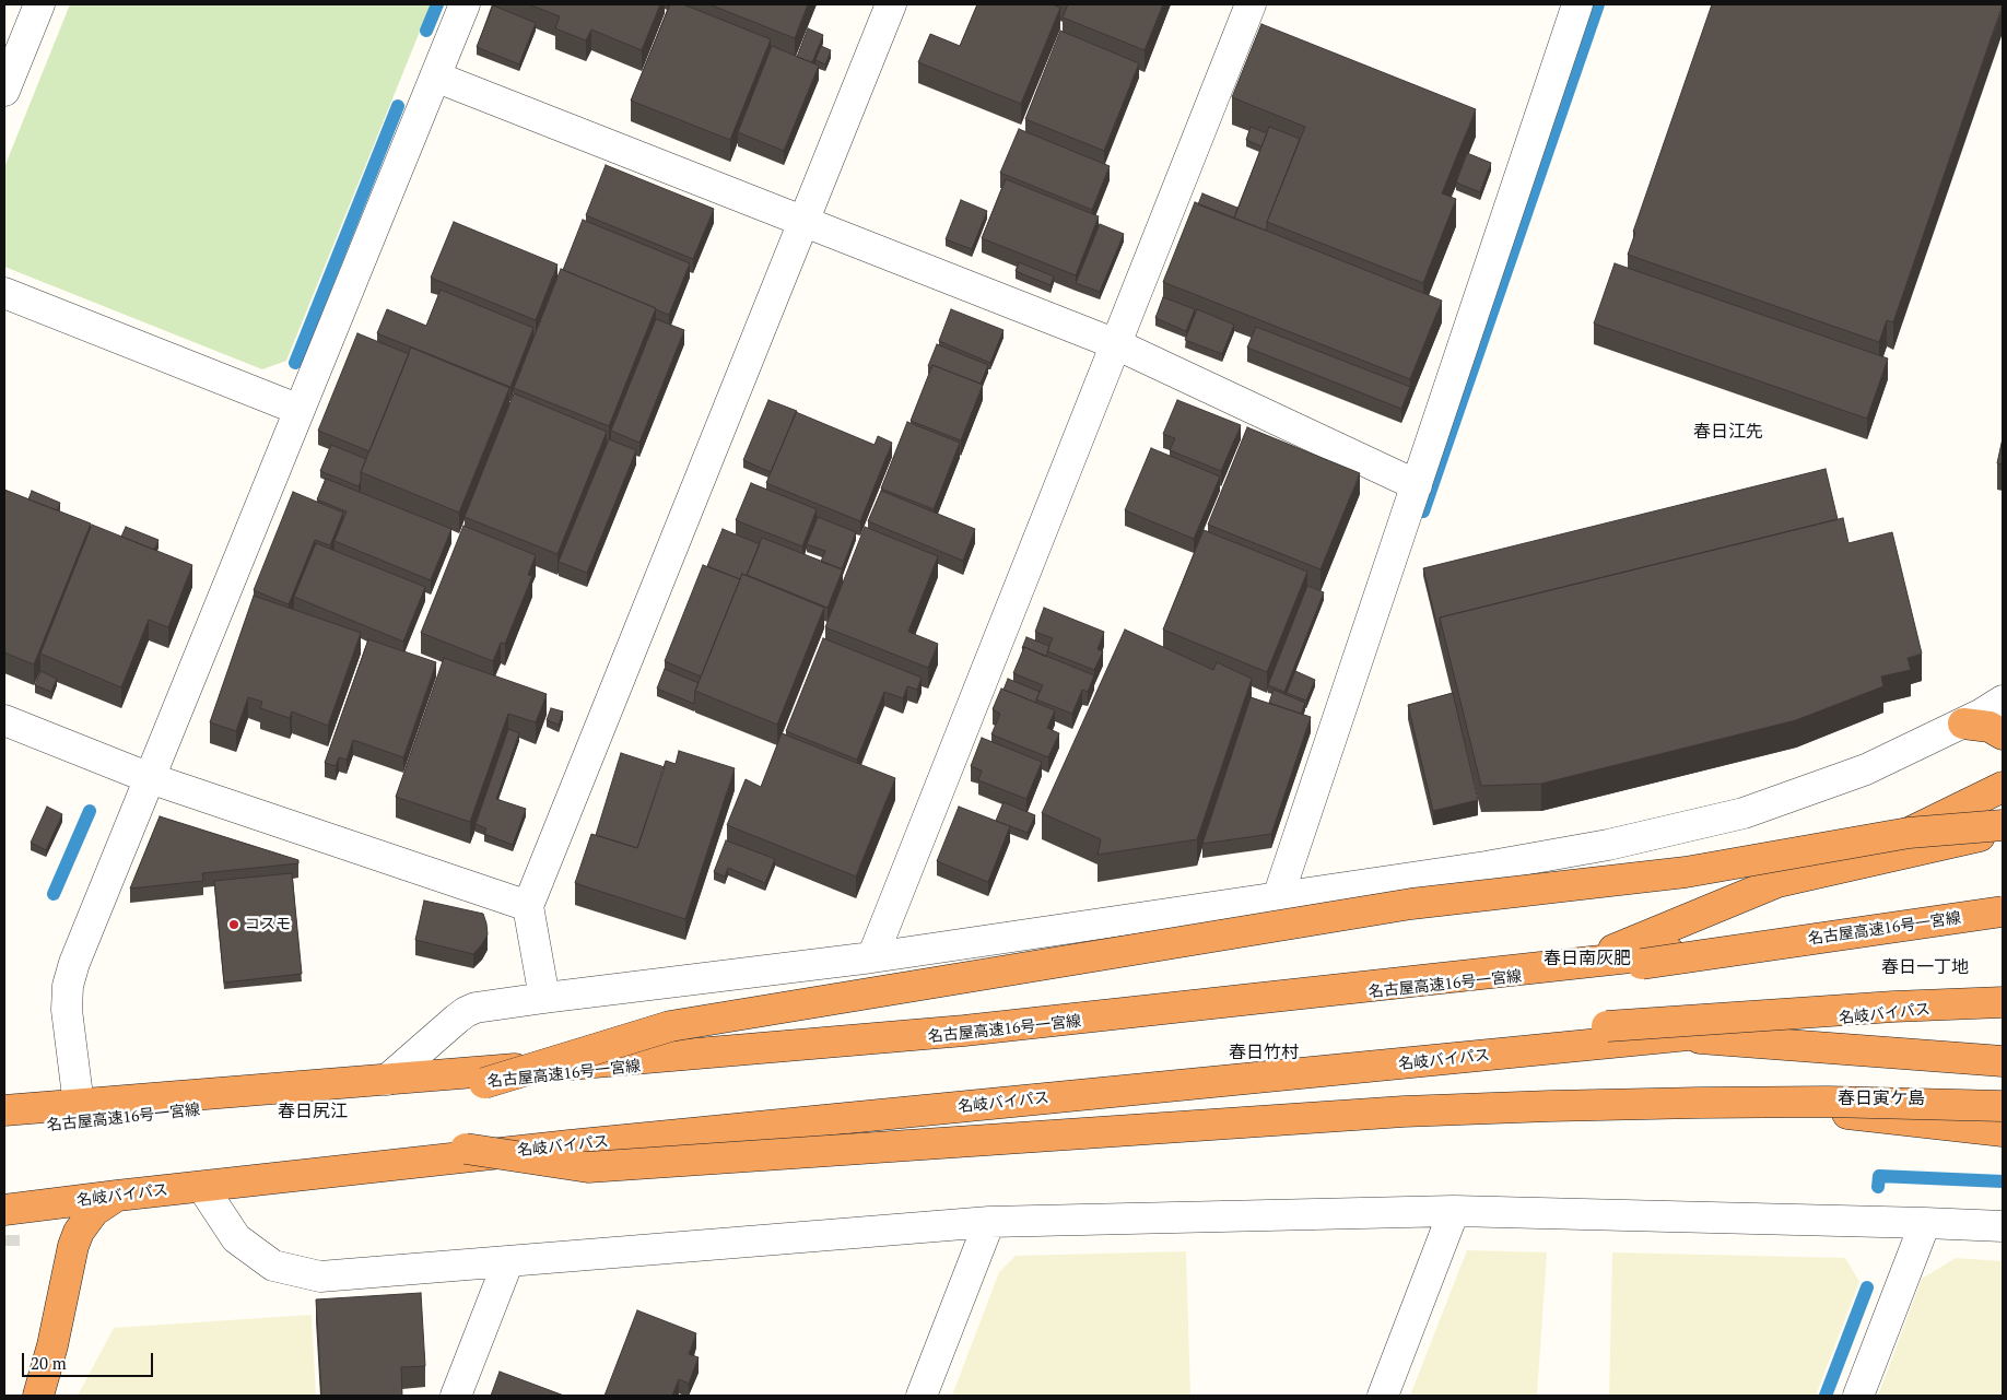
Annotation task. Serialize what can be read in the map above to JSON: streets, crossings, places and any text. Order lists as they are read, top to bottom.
{
  "streets": {
    "highway": ["名古屋高速16号一宮線", "名岐バイパス"]
  },
  "districts": [
    "春日江先",
    "春日南灰肥",
    "春日一丁地",
    "春日竹村",
    "春日寅ケ島",
    "春日尻江"
  ],
  "places": ["コスモ"],
  "scale_bar": "20 m"
}
